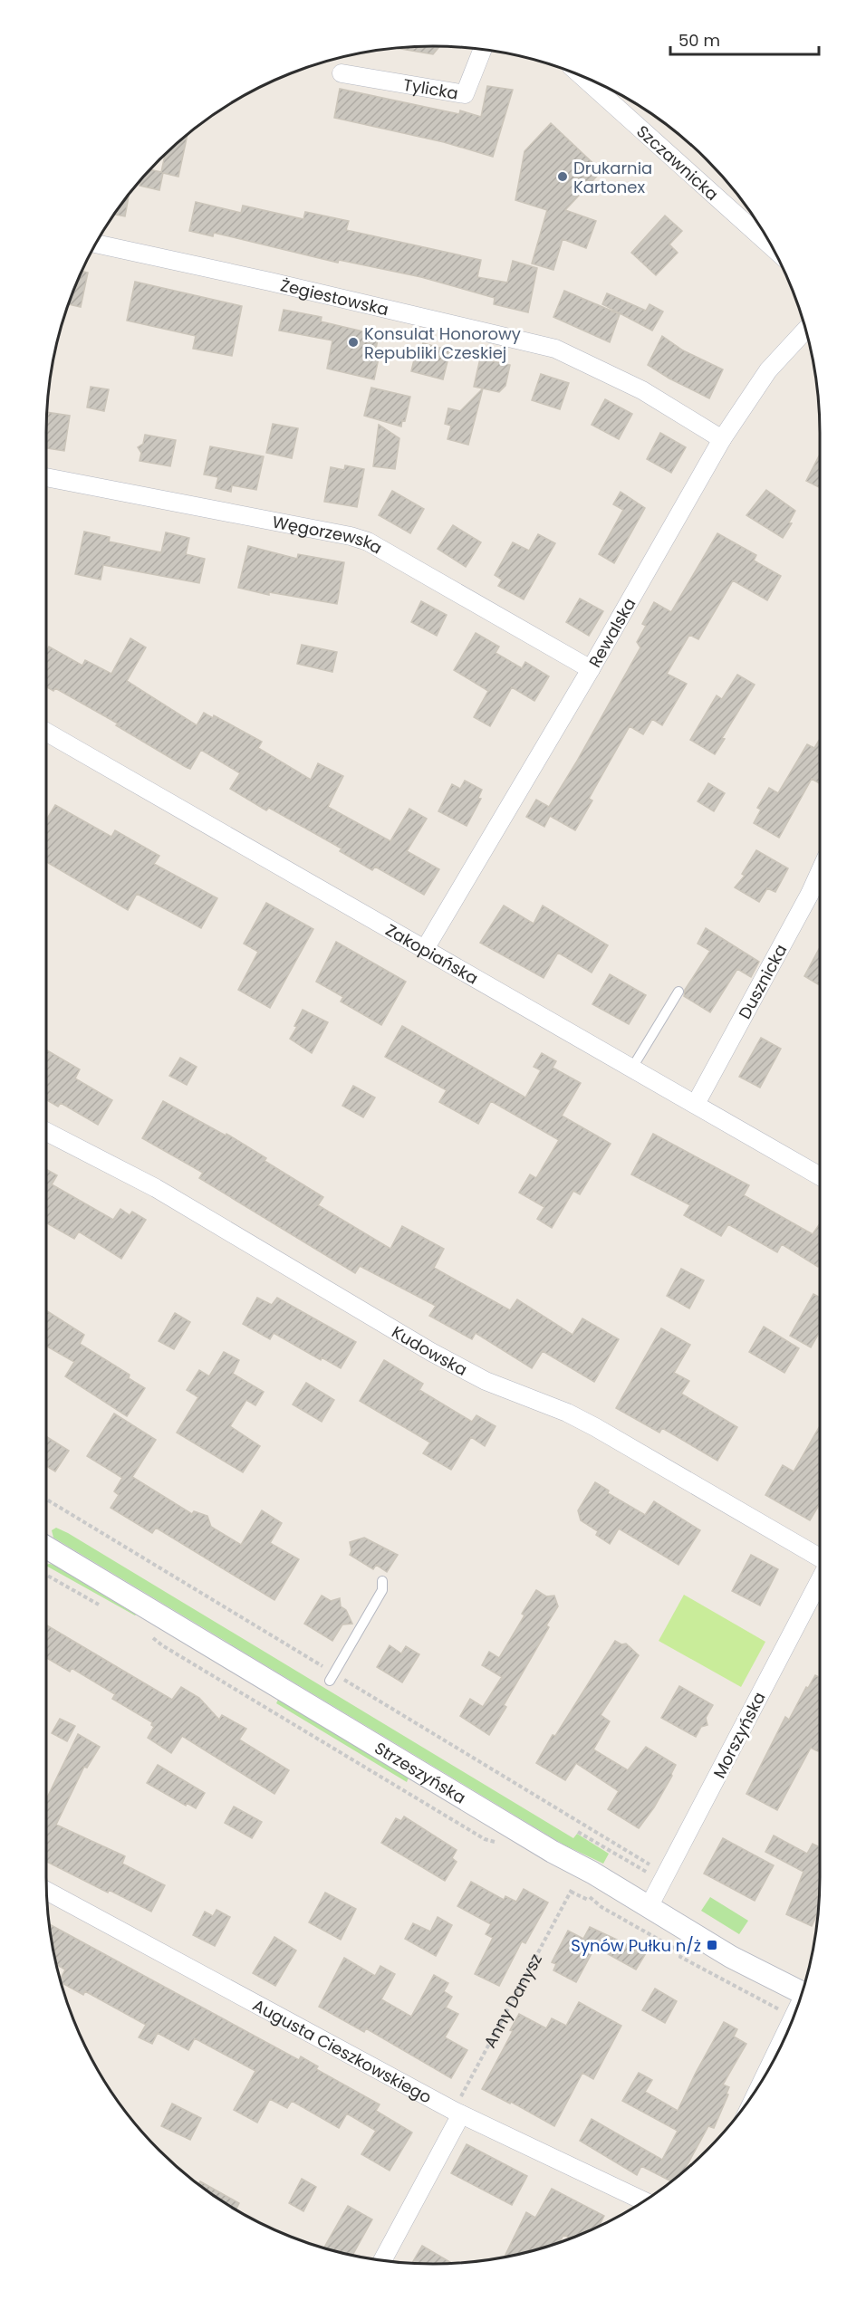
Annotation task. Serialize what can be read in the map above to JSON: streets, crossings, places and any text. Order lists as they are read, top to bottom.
{
  "streets": {
    "street": [
      "Tylicka",
      "Szczawnicka",
      "Żegiestowska",
      "Węgorzewska",
      "Rewalska",
      "Zakopiańska",
      "Dusznicka",
      "Kudowska",
      "Morszyńska",
      "Strzeszyńska",
      "Augusta Cieszkowskiego"
    ],
    "path": ["Anny Danysz"]
  },
  "crossings": [
    ["Żegiestowska", "Rewalska"],
    ["Węgorzewska", "Rewalska"],
    ["Rewalska", "Zakopiańska"],
    ["Zakopiańska", "Dusznicka"],
    ["Morszyńska", "Strzeszyńska"],
    ["Anny Danysz", "Augusta Cieszkowskiego"]
  ],
  "places": {
    "other": ["Drukarnia Kartonex", "Konsulat Honorowy Republiki Czeskiej"],
    "transit": ["Synów Pułku n/ż"]
  },
  "scale_bar": "50 m"
}
